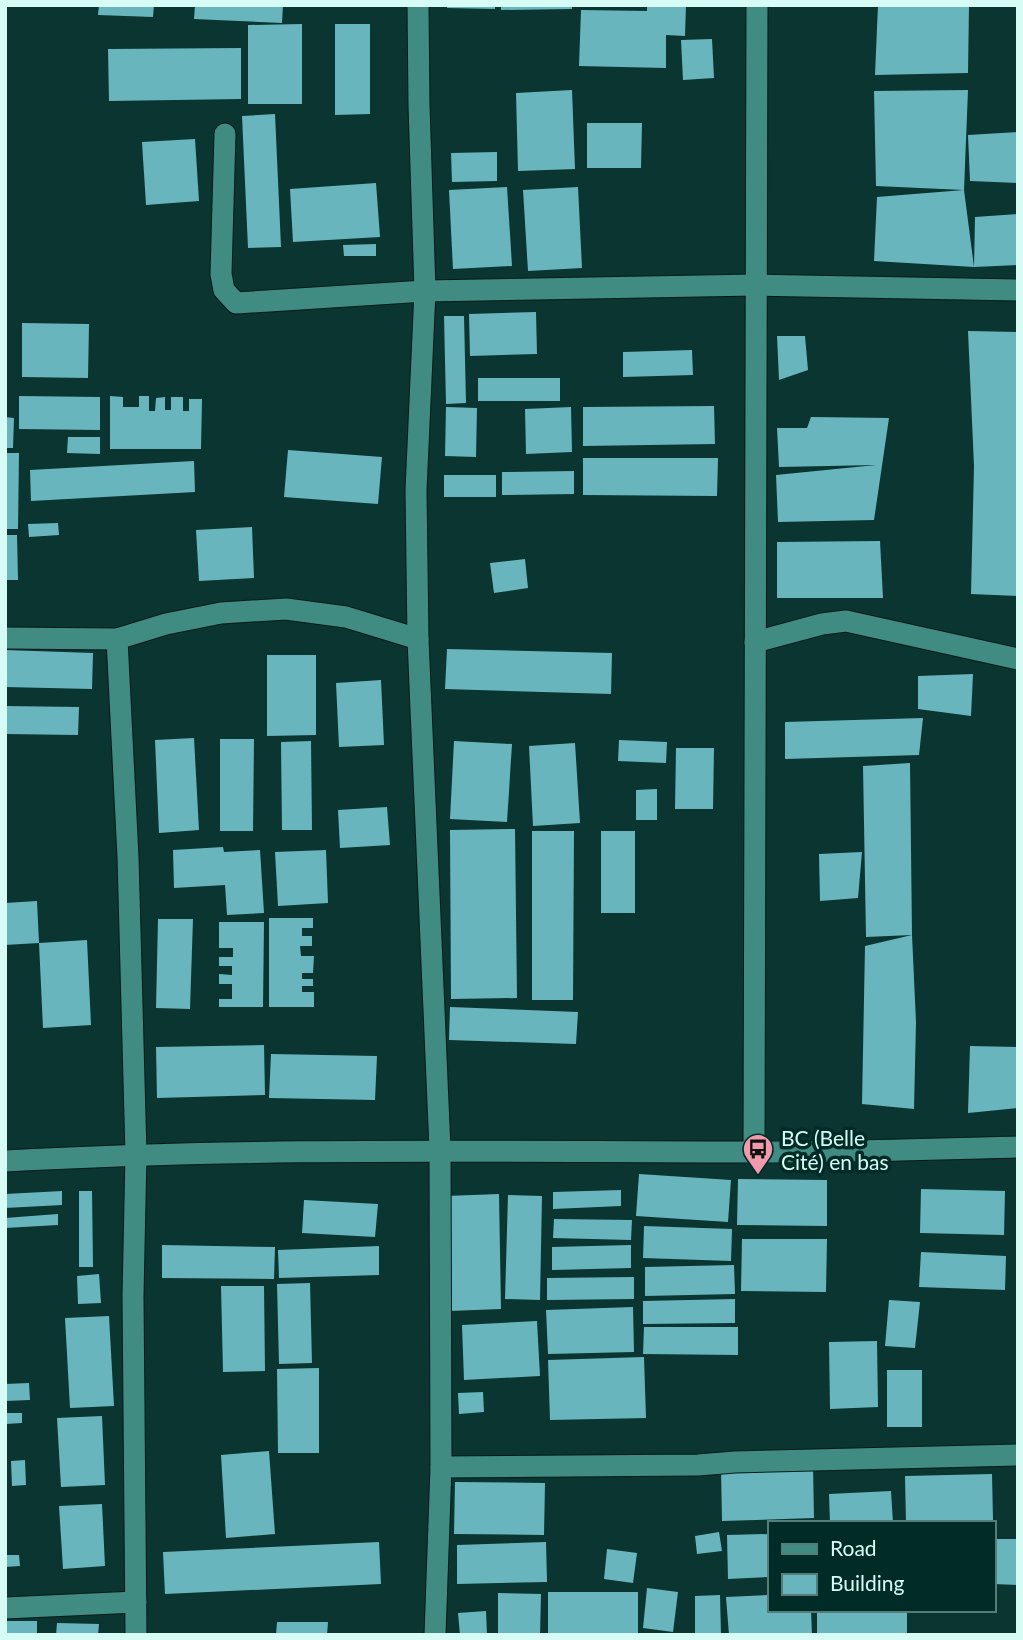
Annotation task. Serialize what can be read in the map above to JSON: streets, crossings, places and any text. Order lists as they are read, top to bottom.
{
  "places": {
    "bus stop": ["BC (Belle Cité) en bas"]
  },
  "legend": ["Road", "Building"]
}
